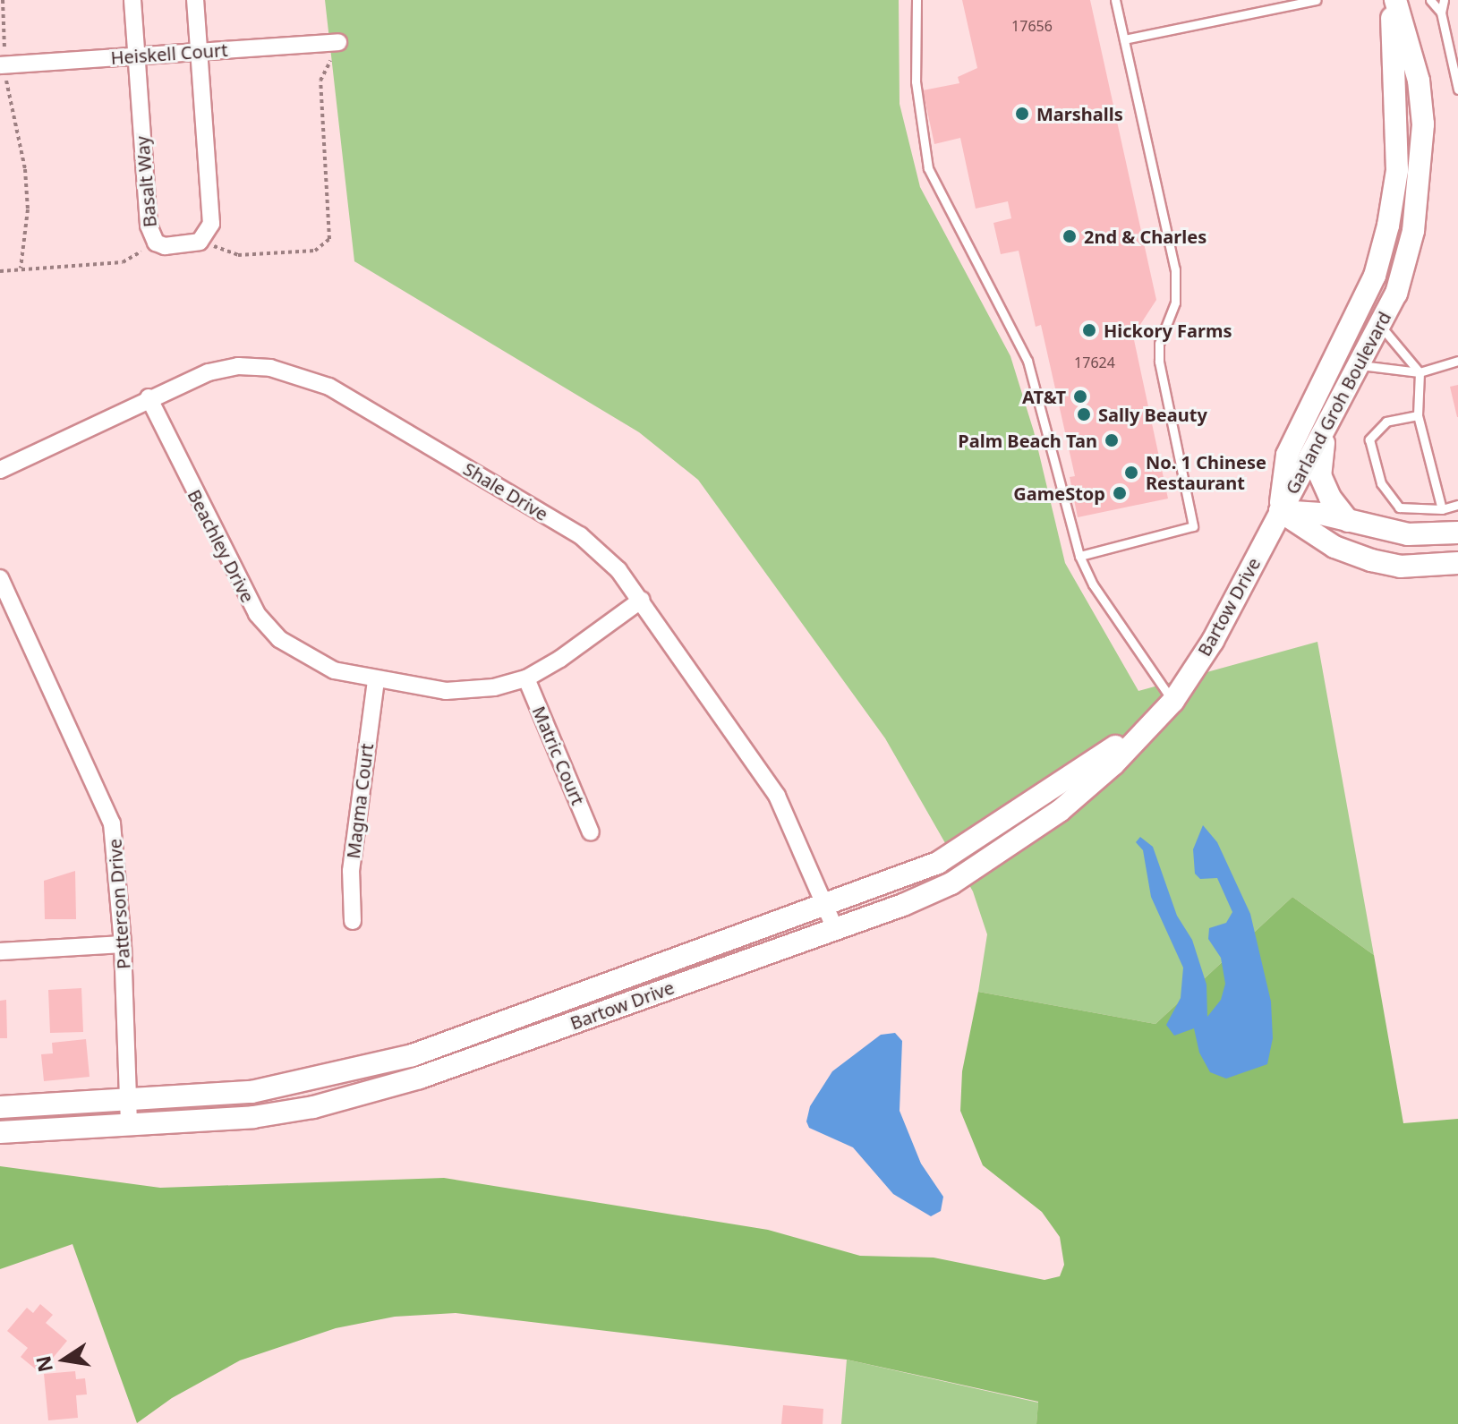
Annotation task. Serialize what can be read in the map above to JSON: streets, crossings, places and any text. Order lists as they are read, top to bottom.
{
  "streets": {
    "street": [
      "Heiskell Court",
      "Basalt Way",
      "Garland Groh Boulevard",
      "Shale Drive",
      "Beachley Drive",
      "Bartow Drive",
      "Matric Court",
      "Magma Court",
      "Patterson Drive"
    ]
  },
  "crossings": [
    ["Heiskell Court", "Basalt Way"],
    ["Garland Groh Boulevard", "Bartow Drive"],
    ["Shale Drive", "Beachley Drive"],
    ["Shale Drive", "Bartow Drive"],
    ["Beachley Drive", "Matric Court"],
    ["Beachley Drive", "Magma Court"],
    ["Bartow Drive", "Patterson Drive"]
  ],
  "places": [
    "Marshalls",
    "2nd & Charles",
    "Hickory Farms",
    "AT&T",
    "Sally Beauty",
    "Palm Beach Tan",
    "No. 1 Chinese Restaurant",
    "GameStop"
  ],
  "house_numbers": ["17656", "17624"],
  "north": "left"
}
